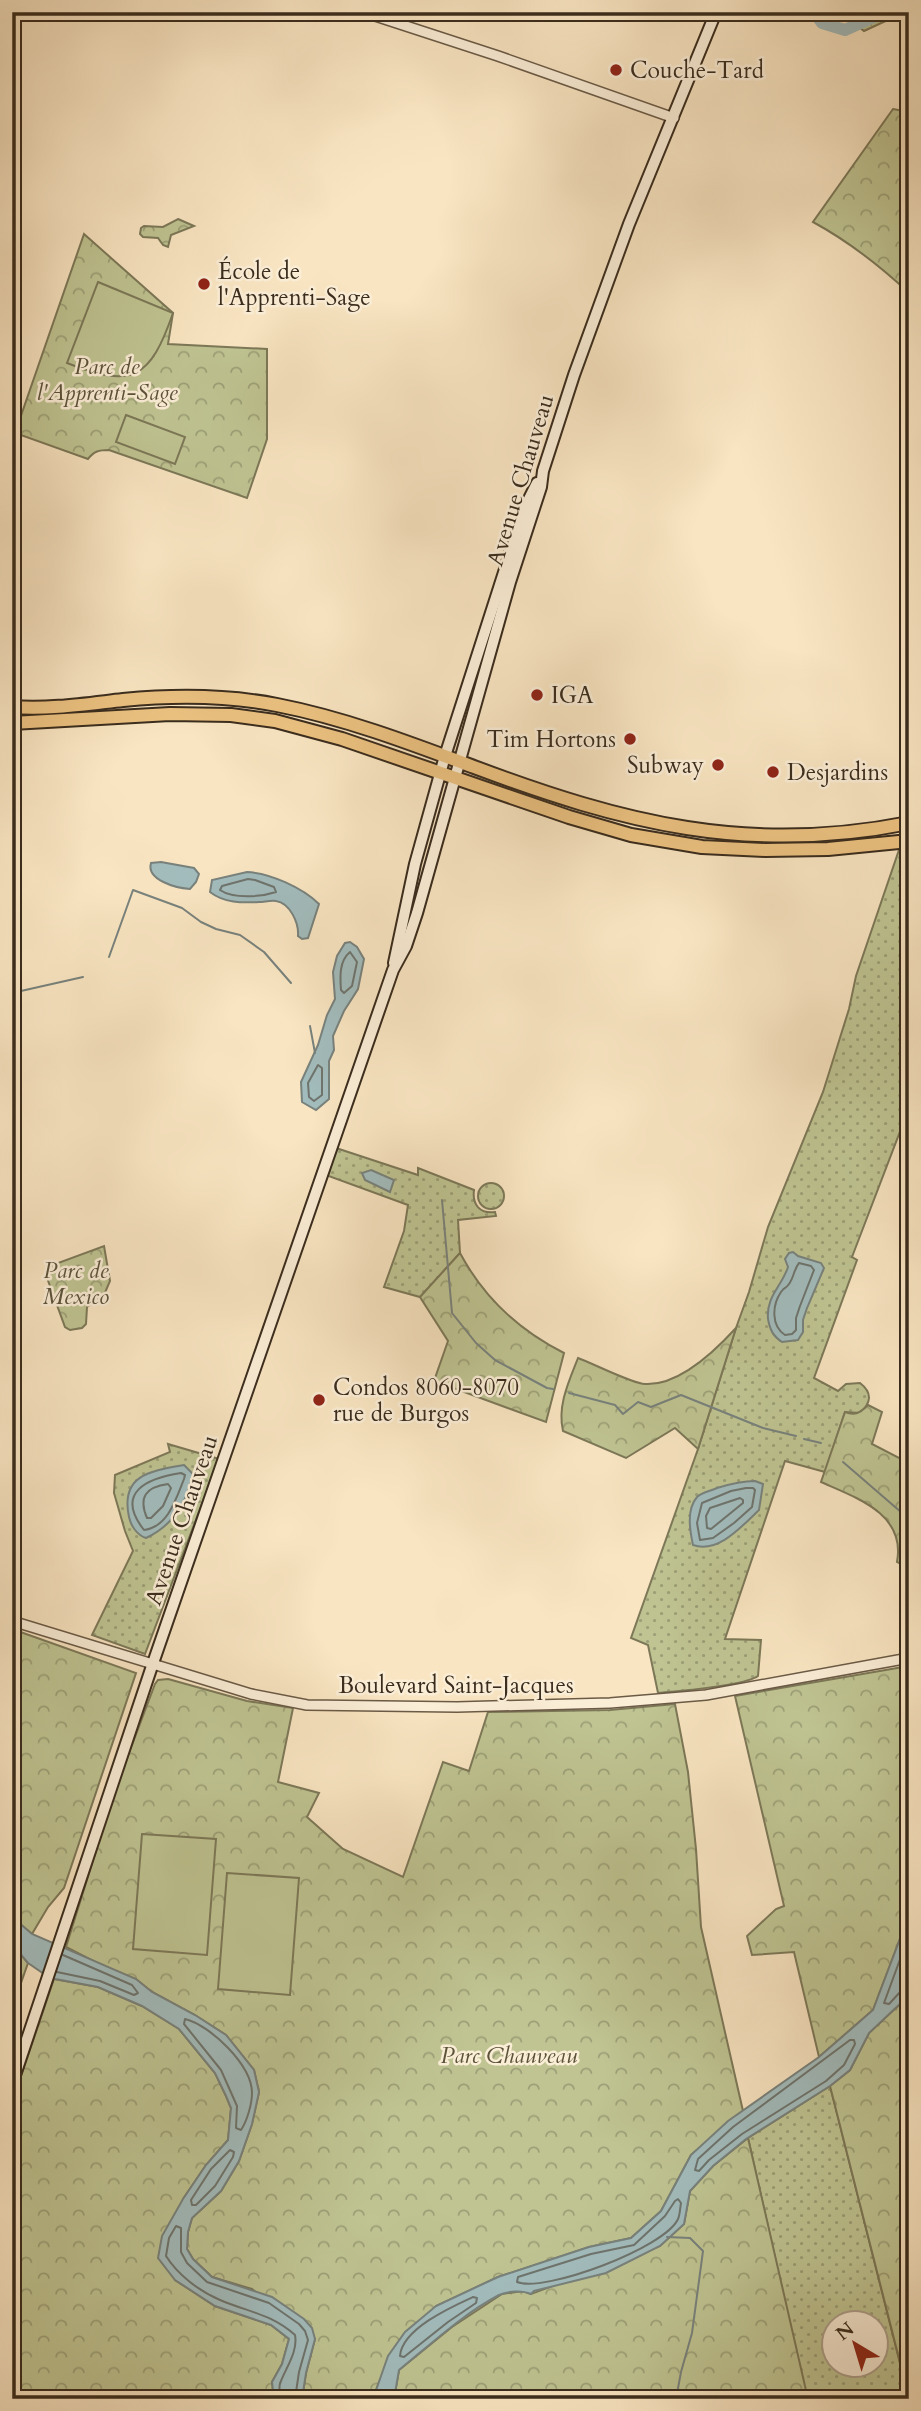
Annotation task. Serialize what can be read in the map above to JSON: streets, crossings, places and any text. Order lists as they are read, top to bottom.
{
  "streets": {
    "main road": ["Avenue Chauveau"],
    "street": ["Boulevard Saint-Jacques"]
  },
  "crossings": [
    ["Avenue Chauveau", "Boulevard Saint-Jacques"]
  ],
  "parks": ["Parc de l'Apprenti-Sage", "Parc de Mexico", "Parc Chauveau"],
  "places": [
    "Couche-Tard",
    "École de l'Apprenti-Sage",
    "IGA",
    "Tim Hortons",
    "Subway",
    "Desjardins",
    "Condos 8060-8070 rue de Burgos"
  ],
  "north": "top left"
}
